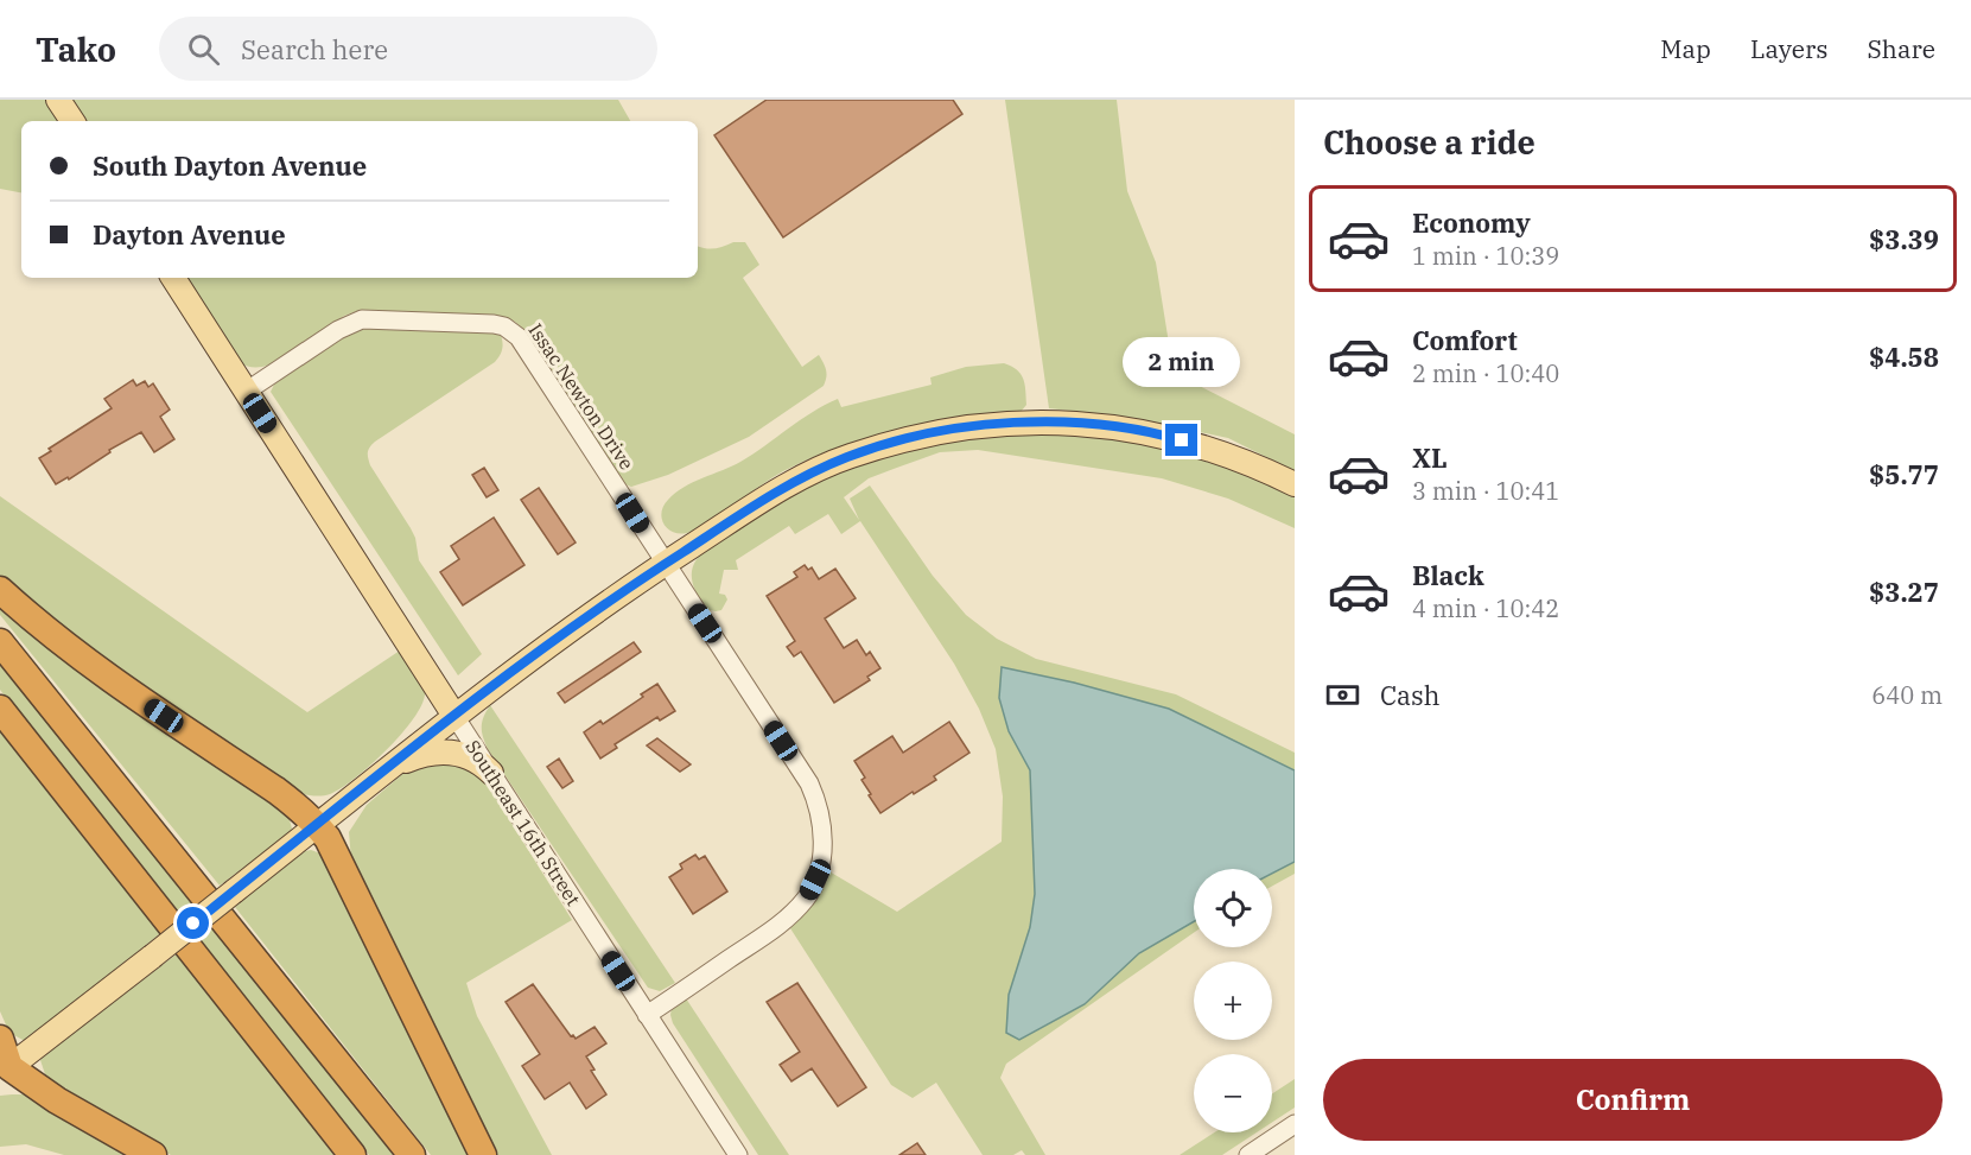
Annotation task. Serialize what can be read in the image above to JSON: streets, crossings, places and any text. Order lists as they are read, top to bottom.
{
  "streets": {
    "main road": ["Southeast 16th Street"],
    "street": ["Issac Newton Drive"]
  },
  "crossings": [
    ["Issac Newton Drive", "Southeast 16th Street"]
  ],
  "page": {
    "header": "Tako",
    "search": "Search here",
    "nav": ["Map", "Layers", "Share"],
    "heading": "Choose a ride",
    "banner": ["South Dayton Avenue", "Dayton Avenue"],
    "list": [
      {
        "name": "Economy",
        "note": "1 min · 10:39",
        "value": "$3.39"
      },
      {
        "name": "Comfort",
        "note": "2 min · 10:40",
        "value": "$4.58"
      },
      {
        "name": "XL",
        "note": "3 min · 10:41",
        "value": "$5.77"
      },
      {
        "name": "Black",
        "note": "4 min · 10:42",
        "value": "$3.27"
      }
    ],
    "bubble": "2 min",
    "pay": ["Cash", "640 m"],
    "map_buttons": ["+", "−"],
    "buttons": "Confirm"
  }
}
